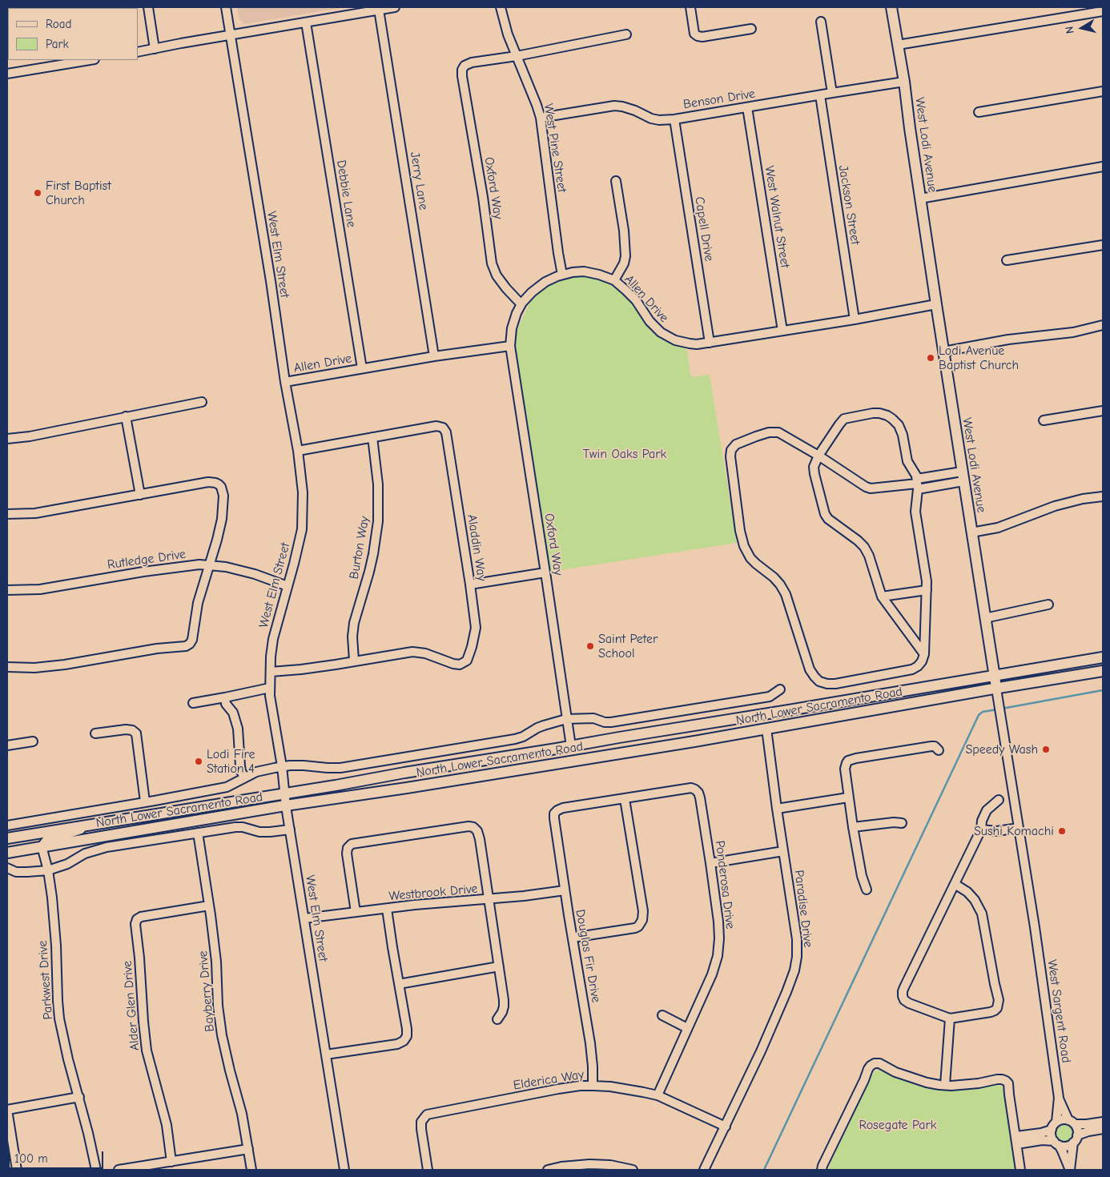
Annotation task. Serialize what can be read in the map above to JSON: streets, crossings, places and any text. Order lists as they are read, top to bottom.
{
  "streets": {
    "main road": ["West Lodi Avenue", "North Lower Sacramento Road"],
    "street": [
      "Benson Drive",
      "West Pine Street",
      "Jerry Lane",
      "Oxford Way",
      "Debbie Lane",
      "Jackson Street",
      "West Walnut Street",
      "Capell Drive",
      "West Elm Street",
      "Allen Drive",
      "Burton Way",
      "Aladdin Way",
      "Rutledge Drive",
      "Ponderosa Drive",
      "Westbrook Drive",
      "Paradise Drive",
      "Douglas Fir Drive",
      "Parkwest Drive",
      "Bayberry Drive",
      "Alder Glen Drive",
      "West Sargent Road",
      "Elderica Way"
    ]
  },
  "crossings": [
    ["Benson Drive", "West Lodi Avenue"],
    ["Benson Drive", "West Pine Street"],
    ["Benson Drive", "Jackson Street"],
    ["Benson Drive", "West Walnut Street"],
    ["Benson Drive", "Capell Drive"],
    ["West Lodi Avenue", "Allen Drive"],
    ["West Lodi Avenue", "North Lower Sacramento Road"],
    ["West Lodi Avenue", "West Sargent Road"],
    ["West Pine Street", "Oxford Way"],
    ["West Pine Street", "Allen Drive"],
    ["Jerry Lane", "Allen Drive"],
    ["Oxford Way", "Allen Drive"],
    ["Oxford Way", "North Lower Sacramento Road"],
    ["Debbie Lane", "Allen Drive"],
    ["Jackson Street", "Allen Drive"],
    ["West Walnut Street", "Allen Drive"],
    ["Capell Drive", "Allen Drive"],
    ["West Elm Street", "Allen Drive"],
    ["West Elm Street", "Rutledge Drive"],
    ["West Elm Street", "North Lower Sacramento Road"],
    ["West Elm Street", "Westbrook Drive"],
    ["Burton Way", "Aladdin Way"],
    ["North Lower Sacramento Road", "Paradise Drive"],
    ["North Lower Sacramento Road", "Parkwest Drive"],
    ["Ponderosa Drive", "Douglas Fir Drive"],
    ["Ponderosa Drive", "Elderica Way"],
    ["Westbrook Drive", "Douglas Fir Drive"],
    ["Paradise Drive", "Elderica Way"],
    ["Douglas Fir Drive", "Elderica Way"],
    ["Bayberry Drive", "Alder Glen Drive"]
  ],
  "parks": ["Twin Oaks Park", "Rosegate Park"],
  "places": [
    "First Baptist Church",
    "Lodi Avenue Baptist Church",
    "Saint Peter School",
    "Speedy Wash",
    "Lodi Fire Station 4",
    "Sushi Komachi"
  ],
  "legend": ["Road", "Park"],
  "scale_bar": "100 m",
  "north": "left"
}
